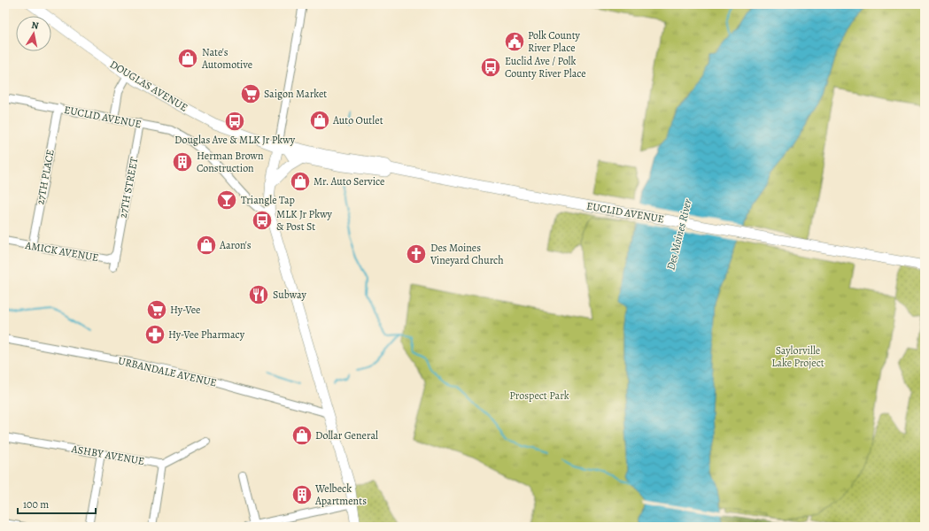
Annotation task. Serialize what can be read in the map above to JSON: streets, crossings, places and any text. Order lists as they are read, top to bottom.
{
  "streets": {
    "main road": ["DOUGLAS AVENUE", "EUCLID AVENUE"],
    "street": [
      "27TH PLACE",
      "27TH STREET",
      "AMICK AVENUE",
      "URBANDALE AVENUE",
      "ASHBY AVENUE"
    ]
  },
  "crossings": [
    ["DOUGLAS AVENUE", "EUCLID AVENUE"],
    ["EUCLID AVENUE", "27TH PLACE"],
    ["EUCLID AVENUE", "27TH STREET"],
    ["27TH PLACE", "AMICK AVENUE"],
    ["27TH STREET", "AMICK AVENUE"]
  ],
  "water": ["Des Moines River"],
  "parks": ["Saylorville Lake Project", "Prospect Park"],
  "places": {
    "public building": ["Polk County River Place"],
    "shop": [
      "Nate's Automotive",
      "Auto Outlet",
      "Mr. Auto Service",
      "Aaron's",
      "Dollar General"
    ],
    "bus stop": ["Euclid Ave / Polk County River Place", "Douglas Ave & MLK Jr Pkwy", "MLK Jr Pkwy & Post St"],
    "supermarket": ["Saigon Market", "Hy-Vee"],
    "building": ["Herman Brown Construction", "Welbeck Apartments"],
    "bar": ["Triangle Tap"],
    "church": ["Des Moines Vineyard Church"],
    "restaurant": ["Subway"],
    "pharmacy": ["Hy-Vee Pharmacy"]
  },
  "scale_bar": "100 m",
  "north": "top"
}
